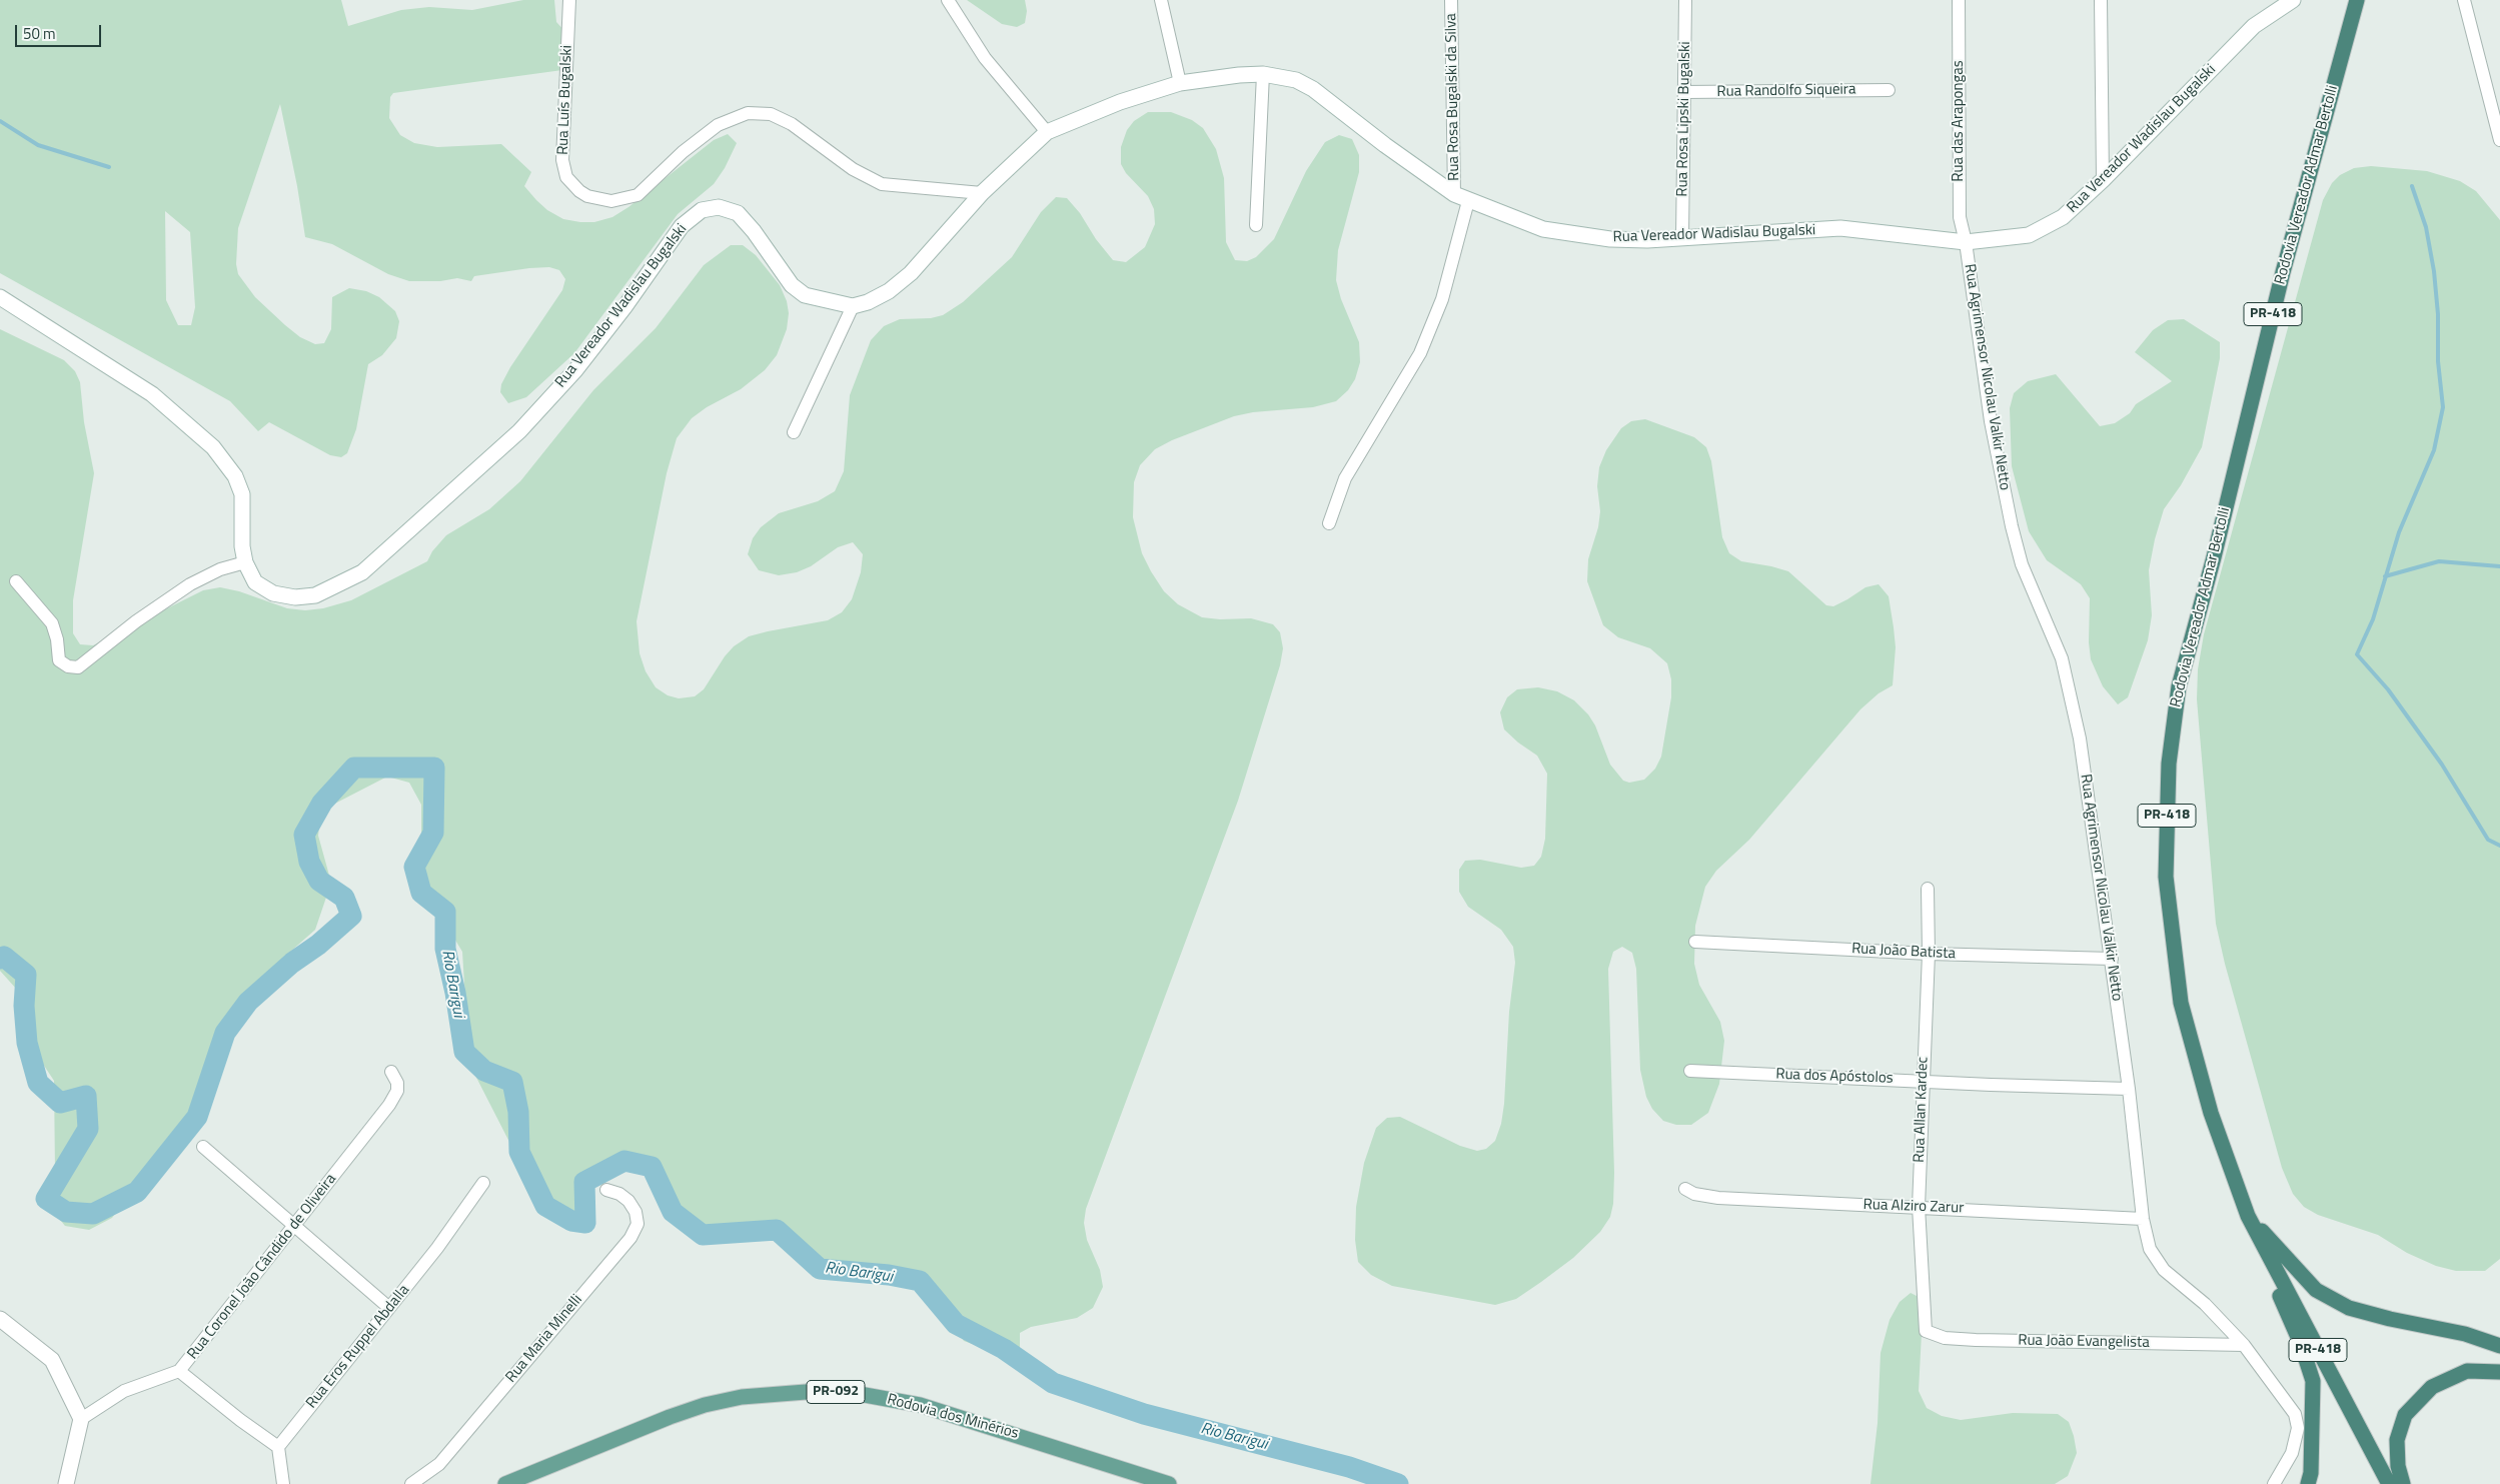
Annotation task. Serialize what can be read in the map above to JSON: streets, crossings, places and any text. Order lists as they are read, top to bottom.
{
  "streets": {
    "highway": ["Rodovia Vereador Admar Bertolli", "PR-418"],
    "main road": ["Rua Vereador Wadislau Bugalski", "PR-092", "Rodovia dos Minérios"],
    "street": [
      "Rua Randolfo Siqueira",
      "Rua Rosa Bugalski da Silva",
      "Rua Luís Bugalski",
      "Rua Rosa Lipski Bugalski",
      "Rua das Arapongas",
      "Rua Agrimensor Nicolau Valkir Netto",
      "Rua João Batista",
      "Rua dos Apóstolos",
      "Rua Allan Kardec",
      "Rua Alziro Zarur",
      "Rua Coronel João Cândido de Oliveira",
      "Rua Maria Minelli",
      "Rua João Evangelista",
      "Rua Eros Ruppel Abdalla"
    ]
  },
  "crossings": [
    ["Rua Randolfo Siqueira", "Rua Rosa Lipski Bugalski"],
    ["Rua Rosa Bugalski da Silva", "Rua Vereador Wadislau Bugalski"],
    ["Rua Luís Bugalski", "Rua Vereador Wadislau Bugalski"],
    ["Rua Rosa Lipski Bugalski", "Rua Vereador Wadislau Bugalski"],
    ["Rua das Arapongas", "Rua Vereador Wadislau Bugalski"],
    ["Rua das Arapongas", "Rua Agrimensor Nicolau Valkir Netto"],
    ["Rua Vereador Wadislau Bugalski", "Rua Agrimensor Nicolau Valkir Netto"],
    ["Rua Agrimensor Nicolau Valkir Netto", "Rua João Batista"],
    ["Rua Agrimensor Nicolau Valkir Netto", "Rua dos Apóstolos"],
    ["Rua Agrimensor Nicolau Valkir Netto", "Rua Alziro Zarur"],
    ["Rua Agrimensor Nicolau Valkir Netto", "Rua João Evangelista"],
    ["Rua João Batista", "Rua Allan Kardec"],
    ["Rua dos Apóstolos", "Rua Allan Kardec"],
    ["Rua Allan Kardec", "Rua Alziro Zarur"],
    ["Rua Allan Kardec", "Rua João Evangelista"]
  ],
  "water": ["Rio Barigui"],
  "scale_bar": "50 m"
}
